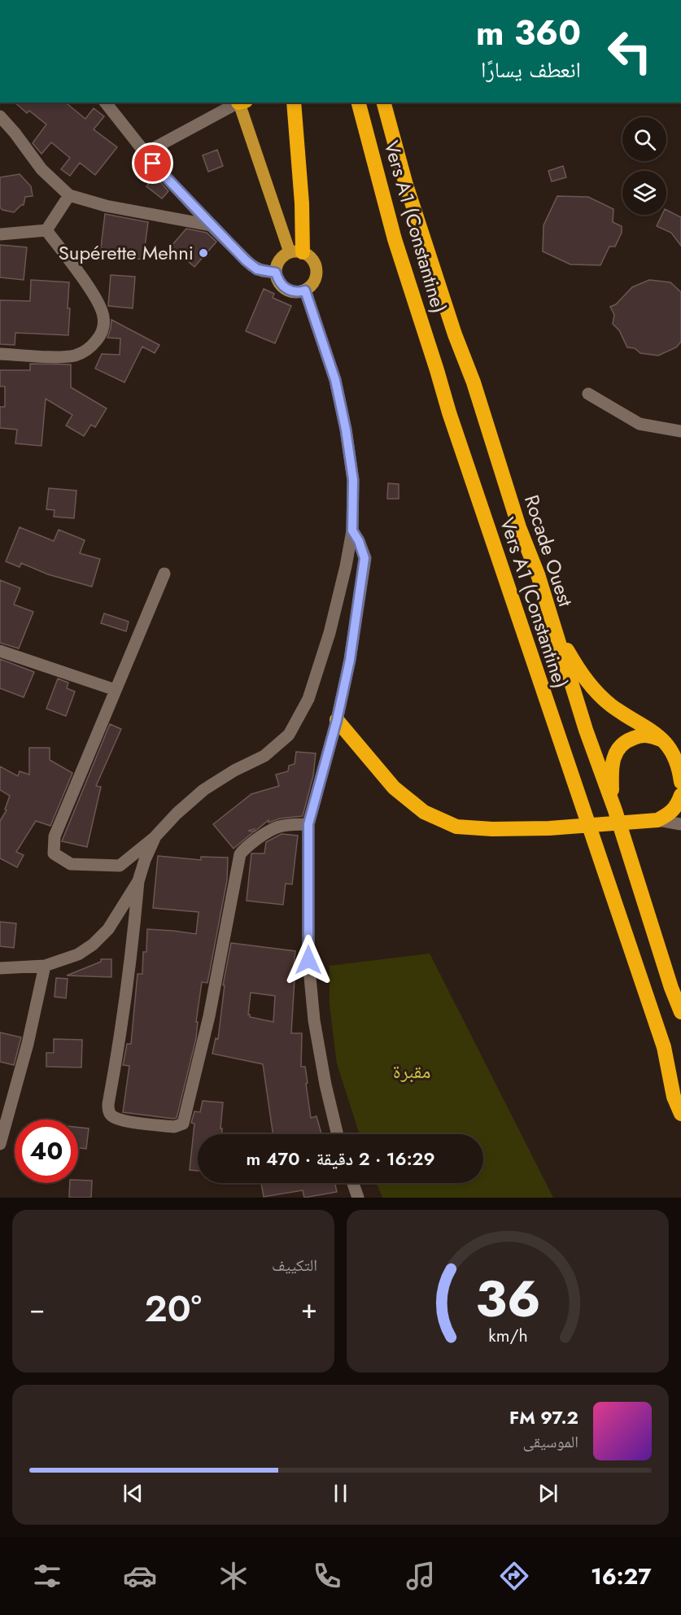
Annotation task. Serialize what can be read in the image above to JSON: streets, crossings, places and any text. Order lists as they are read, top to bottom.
{
  "streets": {
    "highway": ["Vers A1 (Constantine)", "Rocade Ouest"]
  },
  "parks": ["مقبرة"],
  "places": ["Supérette Mehni"],
  "page": {
    "turn": ["360 m", "انعطف يسارًا"],
    "limit": "40",
    "trip": "16:29 · 2 دقيقة · 470 m",
    "tile": "التكييف",
    "heat": ["−", "20°", "+"],
    "song": ["97.2 FM", "الموسيقى"],
    "tabs": "16:27",
    "gauge": ["36", "km/h"]
  }
}
